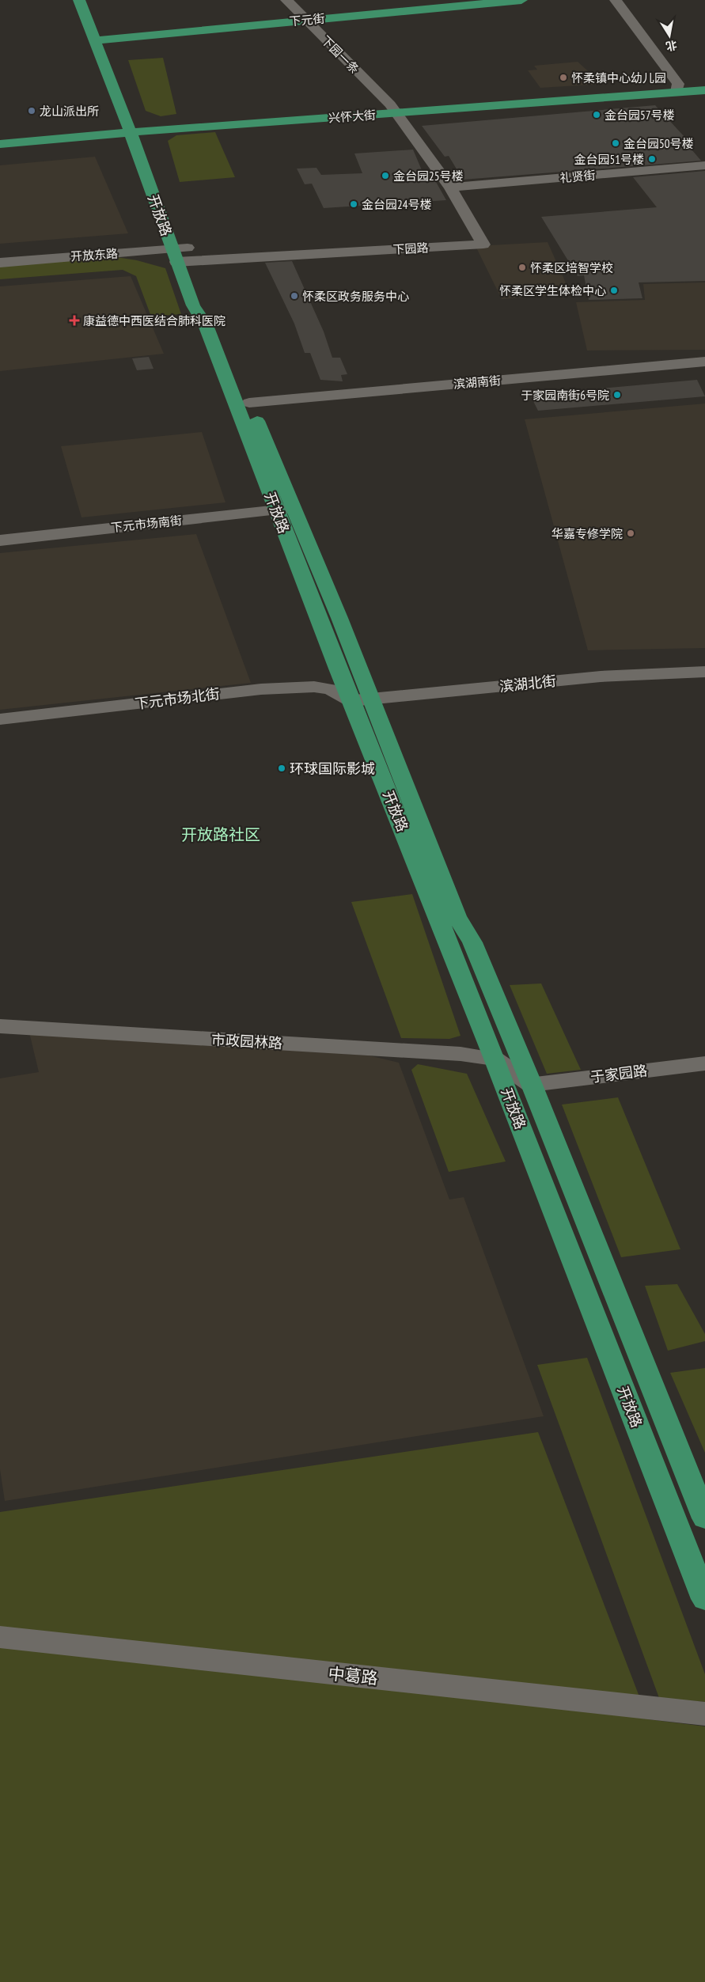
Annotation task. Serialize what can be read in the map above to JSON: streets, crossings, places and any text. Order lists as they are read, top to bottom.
{
  "streets": {
    "main road": ["下元街", "兴怀大街", "开放路"],
    "street": [
      "下园一条",
      "礼贤街",
      "下园路",
      "开放东路",
      "滨湖南街",
      "下元市场南街",
      "滨湖北街",
      "下元市场北街",
      "市政园林路",
      "于家园路",
      "中葛路"
    ]
  },
  "crossings": [
    ["下元街", "下园一条"],
    ["下元街", "开放路"],
    ["下园一条", "兴怀大街"],
    ["下园一条", "下园路"],
    ["兴怀大街", "开放路"],
    ["兴怀大街", "下园路"],
    ["礼贤街", "下园路"],
    ["开放路", "下园路"],
    ["开放路", "开放东路"],
    ["开放路", "滨湖南街"],
    ["开放路", "下元市场南街"],
    ["开放路", "滨湖北街"],
    ["开放路", "下元市场北街"],
    ["开放路", "市政园林路"],
    ["开放路", "于家园路"],
    ["下园路", "开放东路"],
    ["滨湖北街", "下元市场北街"]
  ],
  "districts": ["开放路社区"],
  "places": {
    "other": [
      "怀柔镇中心幼儿园",
      "龙山派出所",
      "金台园57号楼",
      "金台园50号楼",
      "金台园51号楼",
      "金台园25号楼",
      "金台园24号楼",
      "怀柔区培智学校",
      "怀柔区学生体检中心",
      "怀柔区政务服务中心",
      "于家园南街6号院",
      "华嘉专修学院",
      "环球国际影城"
    ],
    "health": ["康益德中西医结合肺科医院"]
  },
  "north": "bottom"
}
